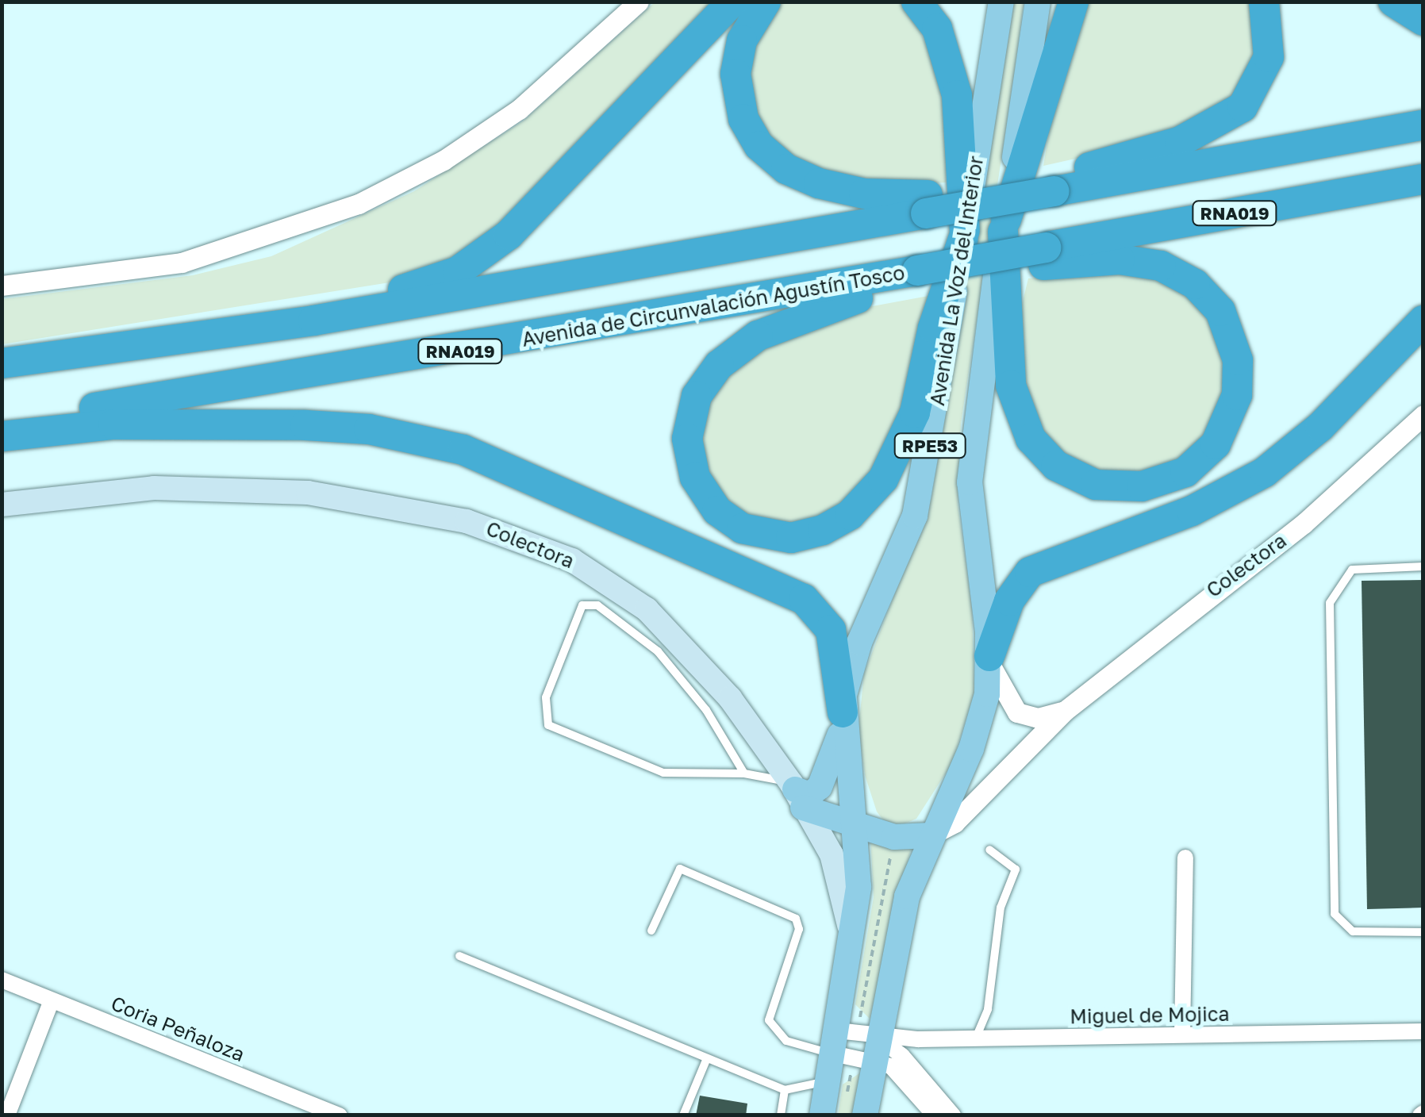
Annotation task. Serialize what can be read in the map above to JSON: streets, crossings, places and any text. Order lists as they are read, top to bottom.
{
  "streets": {
    "highway": ["RNA019", "Avenida de Circunvalación Agustín Tosco"],
    "main road": ["Avenida La Voz del Interior", "RPE53", "Colectora"],
    "street": ["Miguel de Mojica", "Coria Peñaloza"]
  },
  "crossings": [
    ["Avenida La Voz del Interior", "Avenida de Circunvalación Agustín Tosco"],
    ["Avenida La Voz del Interior", "Colectora"],
    ["Avenida La Voz del Interior", "Miguel de Mojica"]
  ]
}
